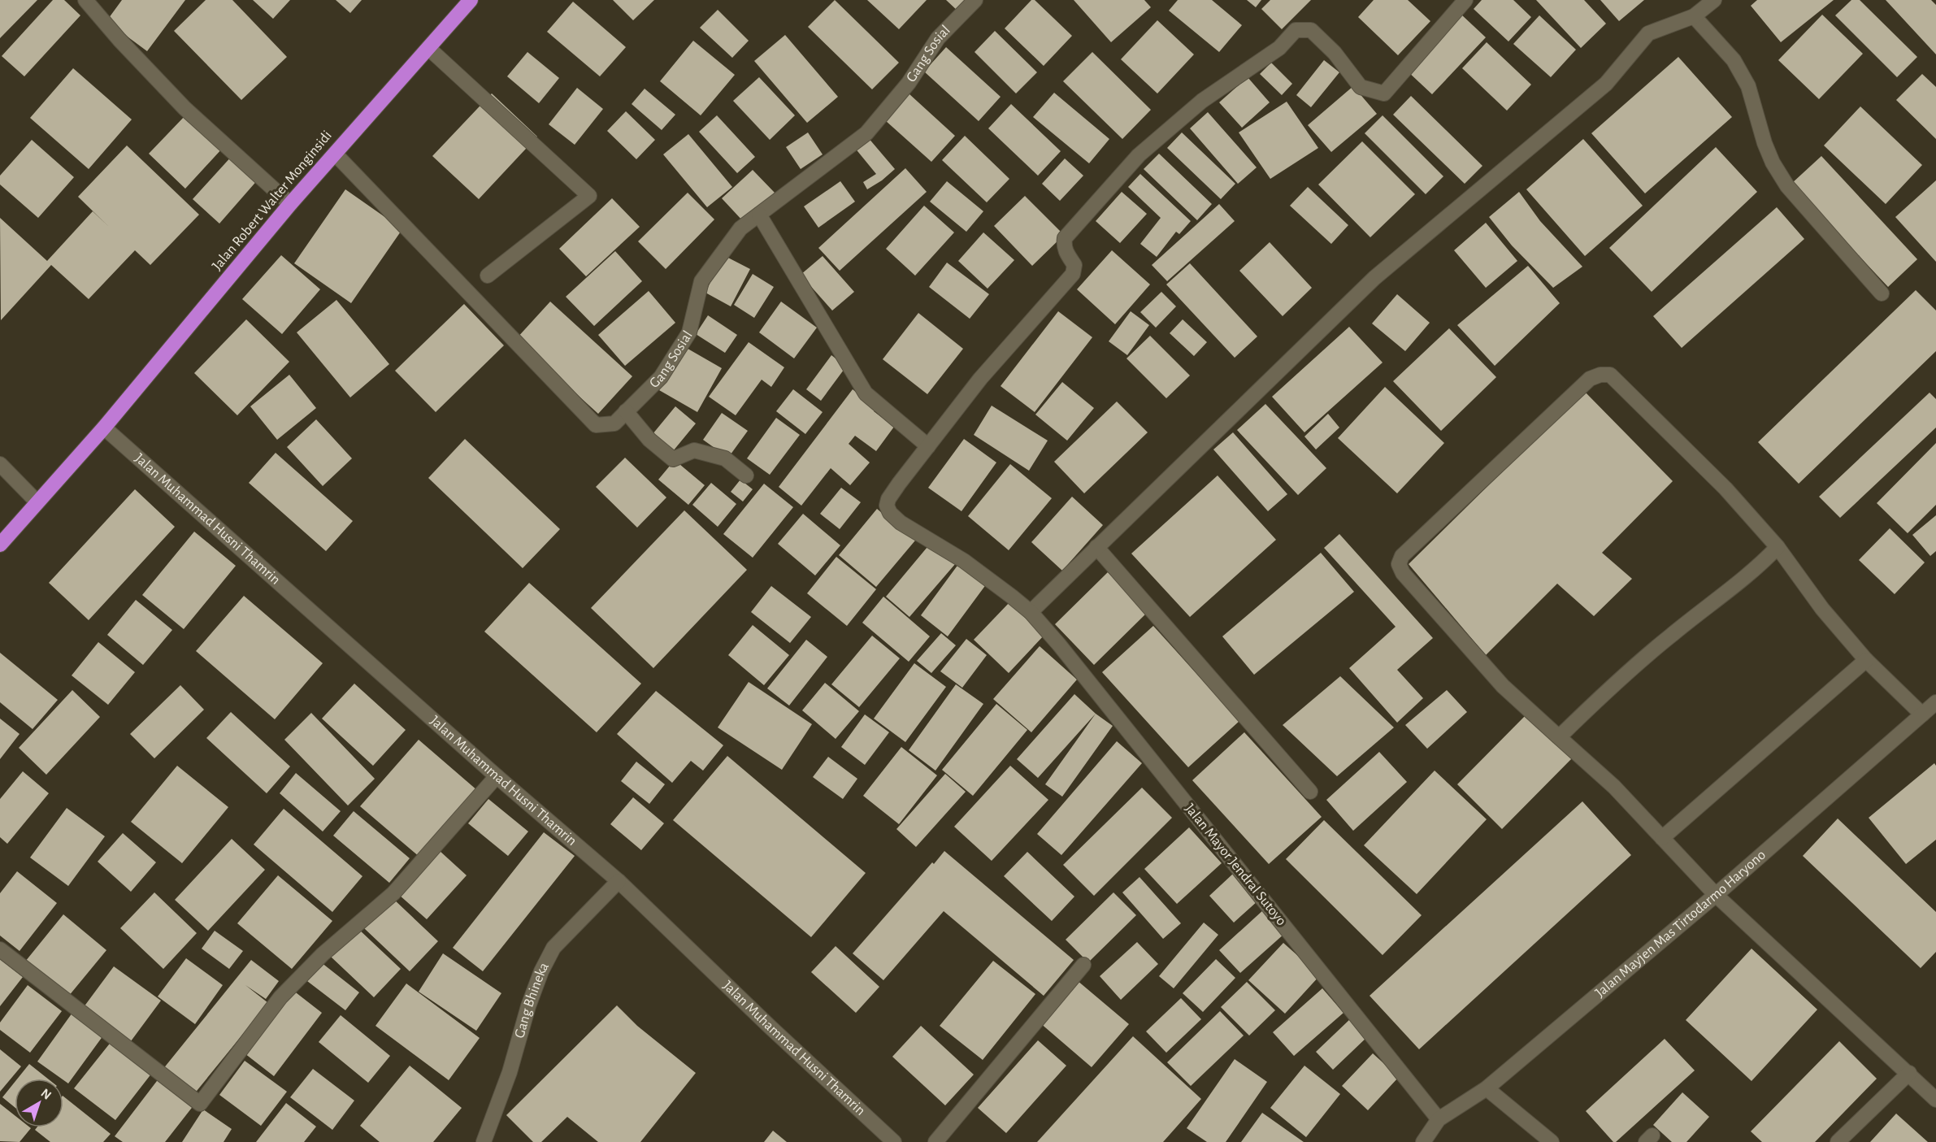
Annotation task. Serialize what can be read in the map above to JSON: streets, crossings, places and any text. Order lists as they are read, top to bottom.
{
  "streets": {
    "highway": ["Jalan Robert Walter Monginsidi"],
    "street": [
      "Gang Sosial",
      "Jalan Muhammad Husni Thamrin",
      "Jalan Mayor Jendral Sutoyo",
      "Jalan Mayjen Mas Tirtodarmo Haryono",
      "Gang Bhineka"
    ]
  },
  "crossings": [
    ["Gang Sosial", "Jalan Robert Walter Monginsidi"],
    ["Jalan Robert Walter Monginsidi", "Jalan Muhammad Husni Thamrin"],
    ["Jalan Muhammad Husni Thamrin", "Gang Bhineka"],
    ["Jalan Mayor Jendral Sutoyo", "Jalan Mayjen Mas Tirtodarmo Haryono"]
  ],
  "north": "top right"
}
